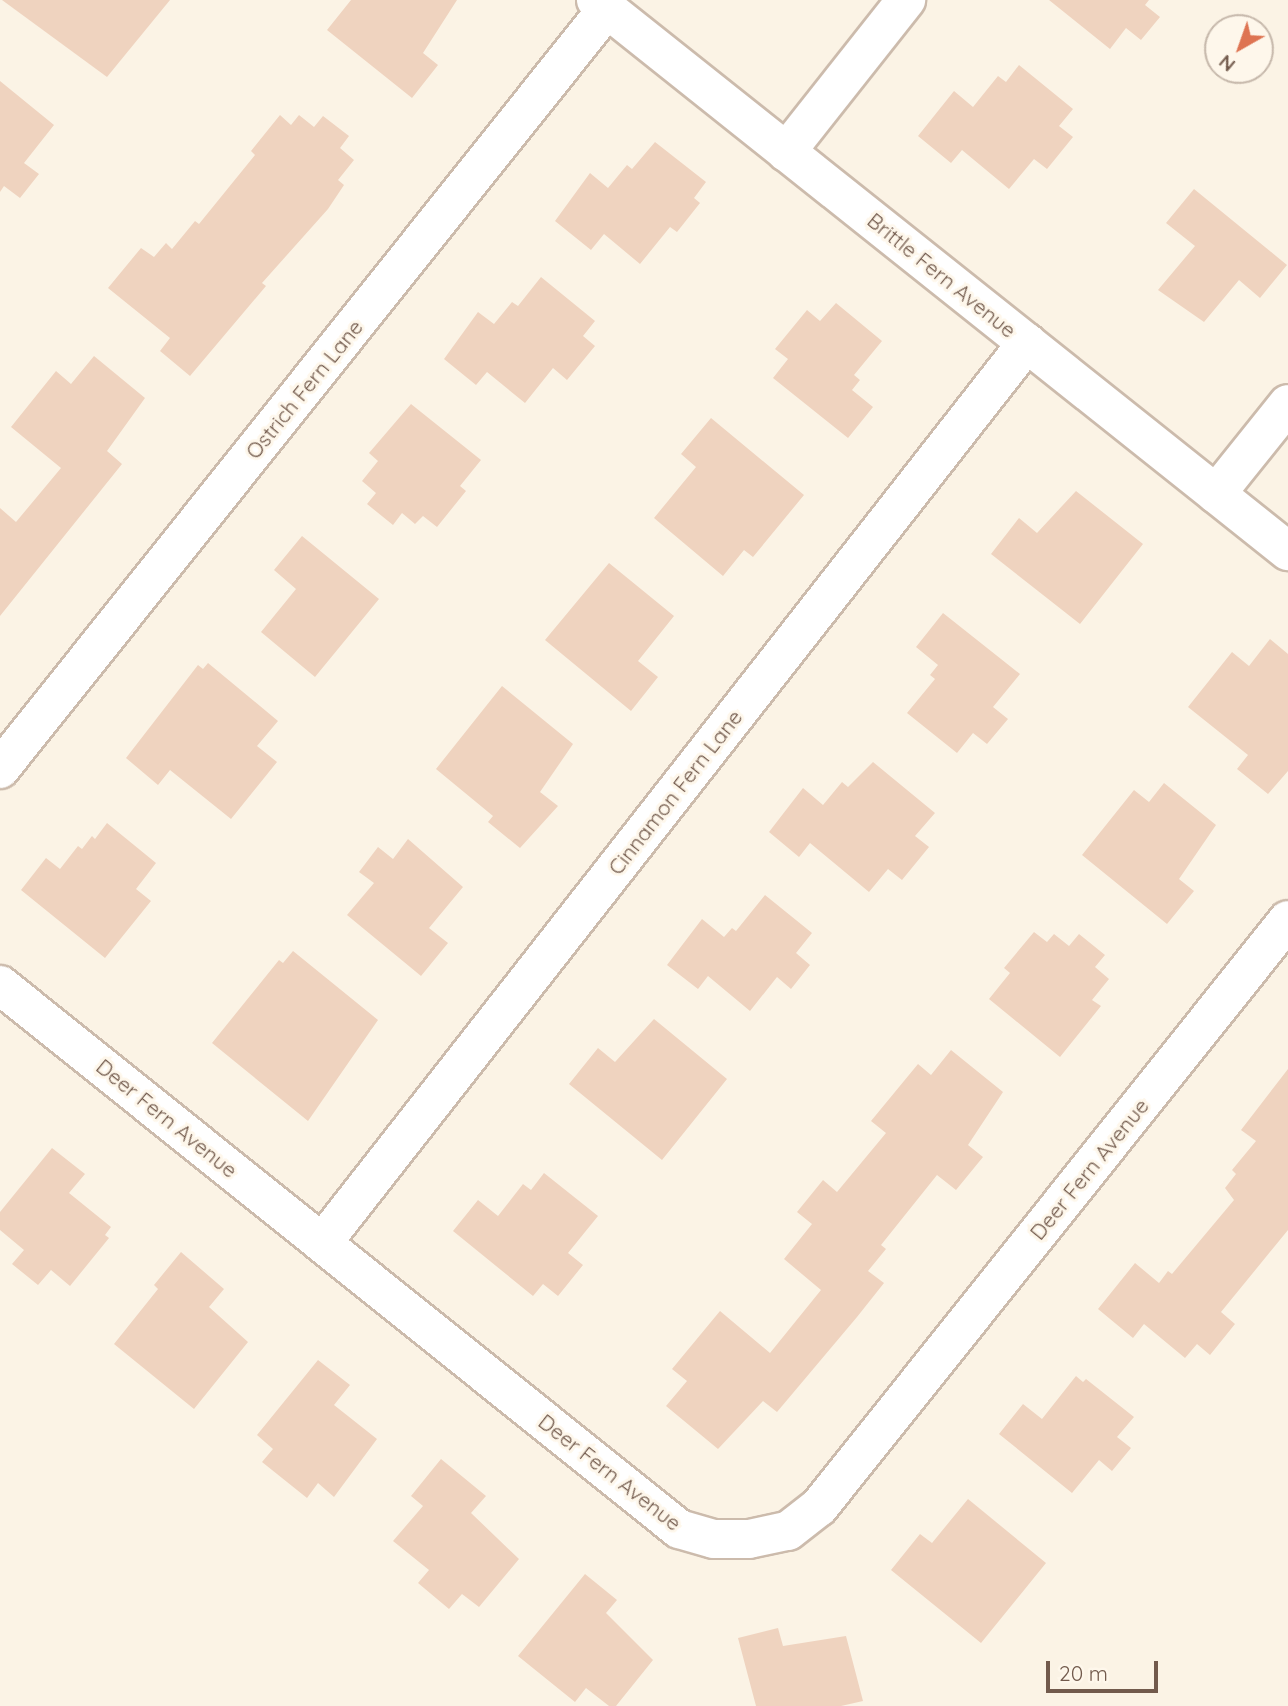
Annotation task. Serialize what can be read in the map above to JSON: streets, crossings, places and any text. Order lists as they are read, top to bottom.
{
  "streets": {
    "street": [
      "Brittle Fern Avenue",
      "Ostrich Fern Lane",
      "Cinnamon Fern Lane",
      "Deer Fern Avenue"
    ]
  },
  "crossings": [
    ["Brittle Fern Avenue", "Ostrich Fern Lane"],
    ["Brittle Fern Avenue", "Cinnamon Fern Lane"],
    ["Cinnamon Fern Lane", "Deer Fern Avenue"]
  ],
  "scale_bar": "20 m",
  "north": "bottom left"
}
